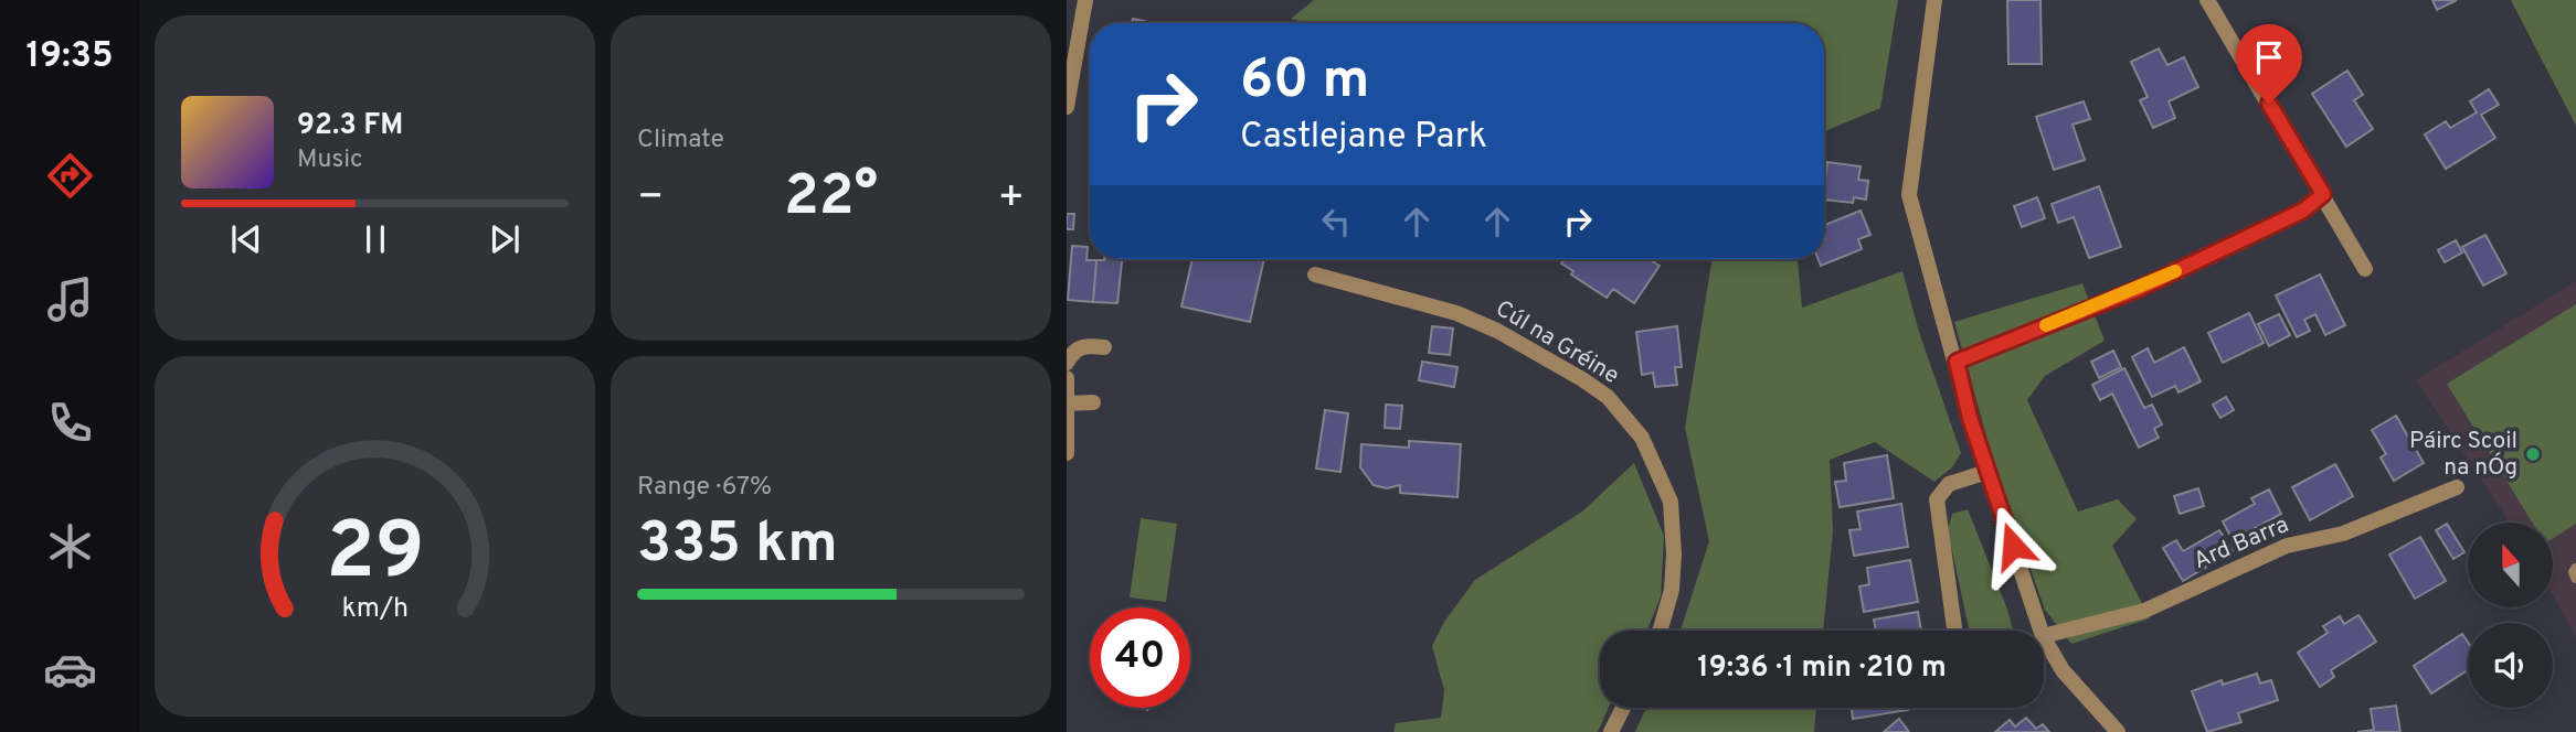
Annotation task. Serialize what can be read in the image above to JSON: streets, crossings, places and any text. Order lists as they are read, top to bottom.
{
  "streets": {
    "street": ["Cúl na Gréine", "Ard Barra"]
  },
  "places": ["Páirc Scoil na nÓg"],
  "north": "top",
  "page": {
    "tabs": "19:35",
    "tile": [
      "Climate",
      ["Range · 67%", "335 km"]
    ],
    "turn": ["60 m", "Castlejane Park"],
    "song": ["92.3 FM", "Music"],
    "heat": ["−", "22°", "+"],
    "limit": "40",
    "trip": "19:36 · 1 min · 210 m",
    "gauge": ["29", "km/h"]
  }
}
